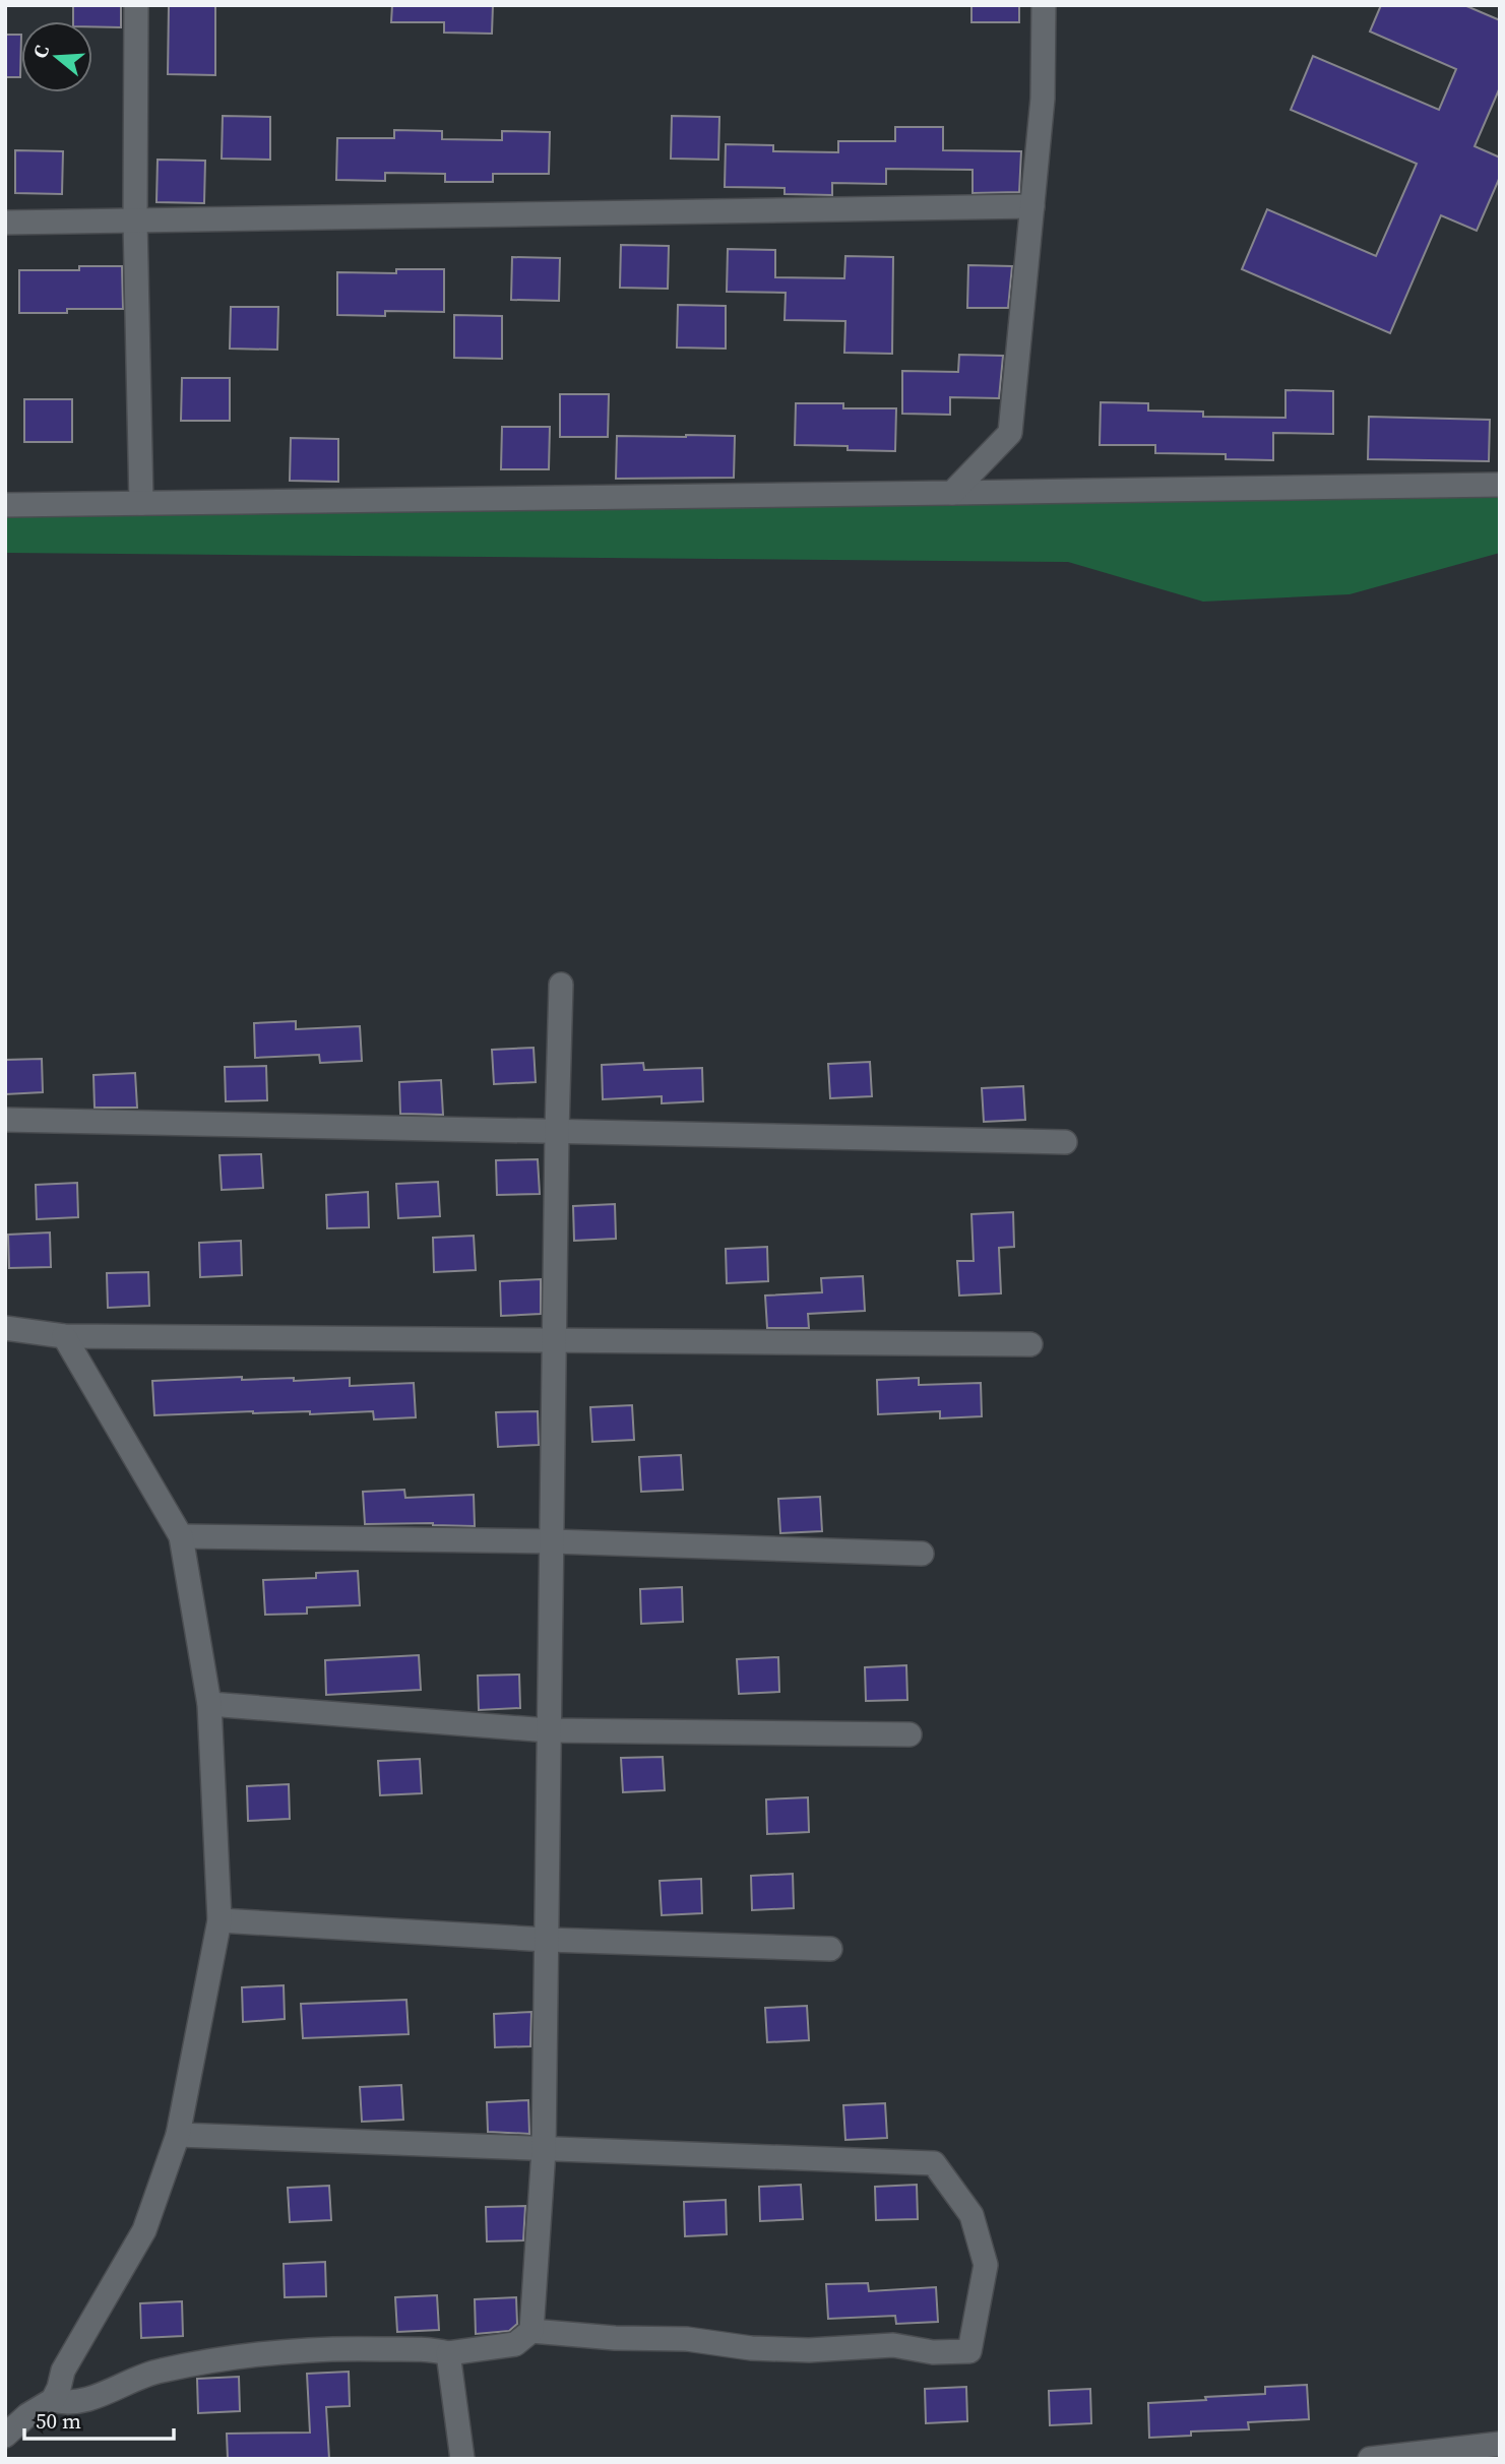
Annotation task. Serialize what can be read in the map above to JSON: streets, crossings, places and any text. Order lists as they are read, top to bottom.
{
  "scale_bar": "50 m",
  "north": "left"
}
